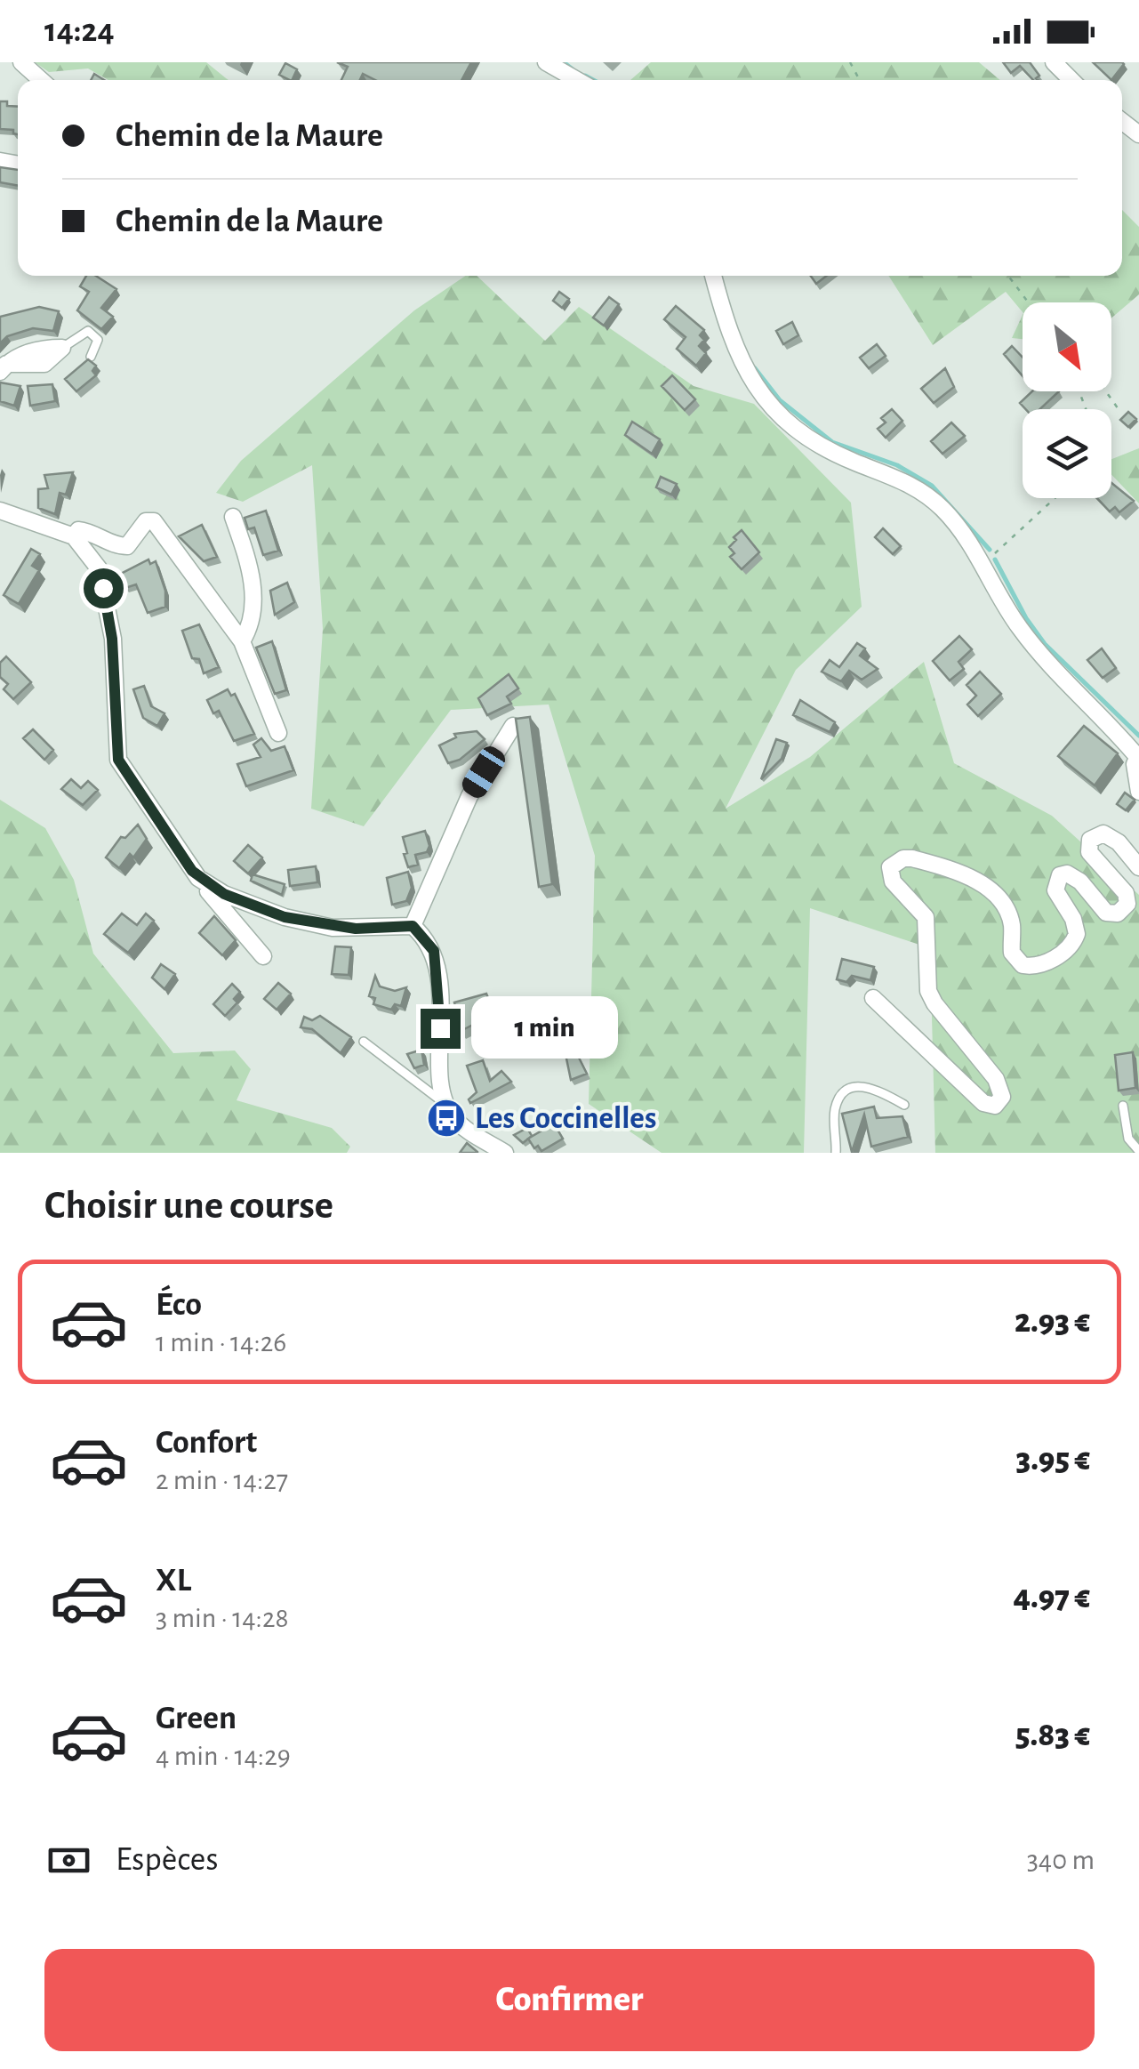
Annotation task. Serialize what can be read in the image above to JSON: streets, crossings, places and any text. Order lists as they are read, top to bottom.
{
  "places": {
    "bus stop": ["Les Coccinelles"]
  },
  "north": "bottom right",
  "page": {
    "status": "14:24",
    "banner": ["Chemin de la Maure", "Chemin de la Maure"],
    "bubble": "1 min",
    "heading": "Choisir une course",
    "list": [
      {
        "name": "Éco",
        "note": "1 min · 14:26",
        "value": "2.93 €"
      },
      {
        "name": "Confort",
        "note": "2 min · 14:27",
        "value": "3.95 €"
      },
      {
        "name": "XL",
        "note": "3 min · 14:28",
        "value": "4.97 €"
      },
      {
        "name": "Green",
        "note": "4 min · 14:29",
        "value": "5.83 €"
      }
    ],
    "pay": ["Espèces", "340 m"],
    "buttons": "Confirmer"
  }
}
